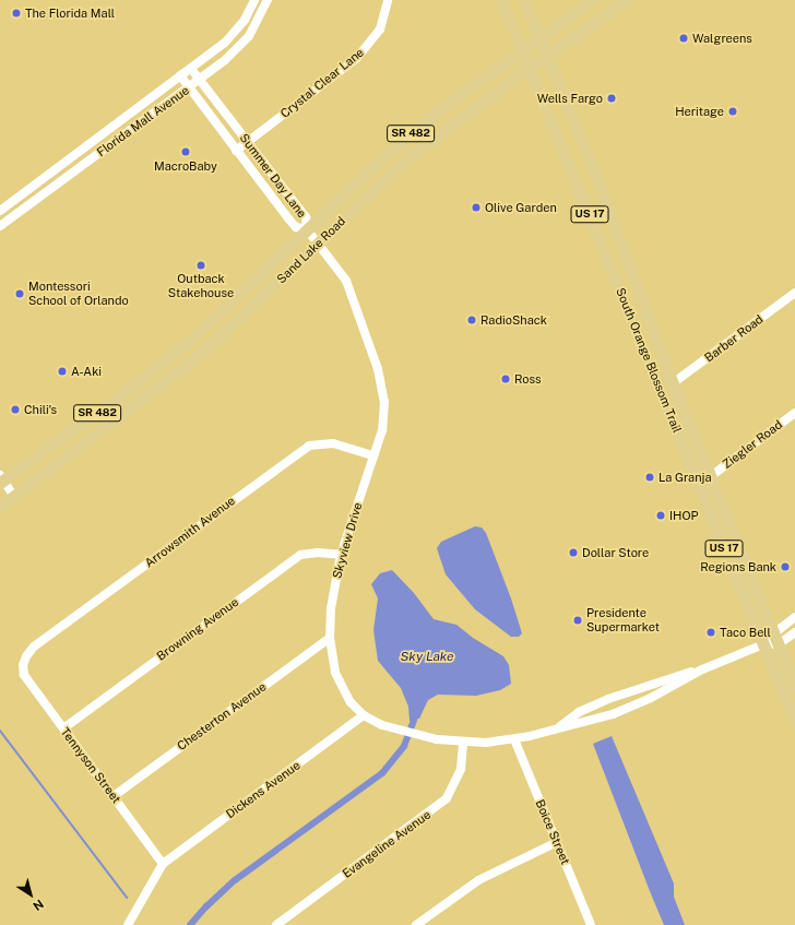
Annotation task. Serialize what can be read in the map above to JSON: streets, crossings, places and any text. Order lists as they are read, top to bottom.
{
  "streets": {
    "main road": [
      "SR 482",
      "US 17",
      "Sand Lake Road",
      "South Orange Blossom Trail"
    ],
    "street": [
      "Crystal Clear Lane",
      "Florida Mall Avenue",
      "Summer Day Lane",
      "Barber Road",
      "Ziegler Road",
      "Arrowsmith Avenue",
      "Skyview Drive",
      "Browning Avenue",
      "Chesterton Avenue",
      "Tennyson Street",
      "Dickens Avenue",
      "Boice Street",
      "Evangeline Avenue"
    ]
  },
  "crossings": [
    ["Crystal Clear Lane", "Summer Day Lane"],
    ["Florida Mall Avenue", "Summer Day Lane"],
    ["Summer Day Lane", "Sand Lake Road"],
    ["Summer Day Lane", "Skyview Drive"],
    ["Sand Lake Road", "South Orange Blossom Trail"],
    ["Sand Lake Road", "Skyview Drive"],
    ["Barber Road", "South Orange Blossom Trail"],
    ["South Orange Blossom Trail", "Ziegler Road"],
    ["South Orange Blossom Trail", "Skyview Drive"],
    ["Arrowsmith Avenue", "Skyview Drive"],
    ["Arrowsmith Avenue", "Tennyson Street"],
    ["Skyview Drive", "Browning Avenue"],
    ["Skyview Drive", "Chesterton Avenue"],
    ["Skyview Drive", "Dickens Avenue"],
    ["Skyview Drive", "Boice Street"],
    ["Skyview Drive", "Evangeline Avenue"],
    ["Browning Avenue", "Tennyson Street"],
    ["Chesterton Avenue", "Tennyson Street"],
    ["Tennyson Street", "Dickens Avenue"]
  ],
  "water": ["Sky Lake"],
  "places": [
    "The Florida Mall",
    "Walgreens",
    "Wells Fargo",
    "Heritage",
    "MacroBaby",
    "Olive Garden",
    "Outback Stakehouse",
    "Montessori School of Orlando",
    "RadioShack",
    "A-Aki",
    "Ross",
    "Chili's",
    "La Granja",
    "IHOP",
    "Dollar Store",
    "Regions Bank",
    "Presidente Supermarket",
    "Taco Bell"
  ],
  "north": "bottom right"
}
